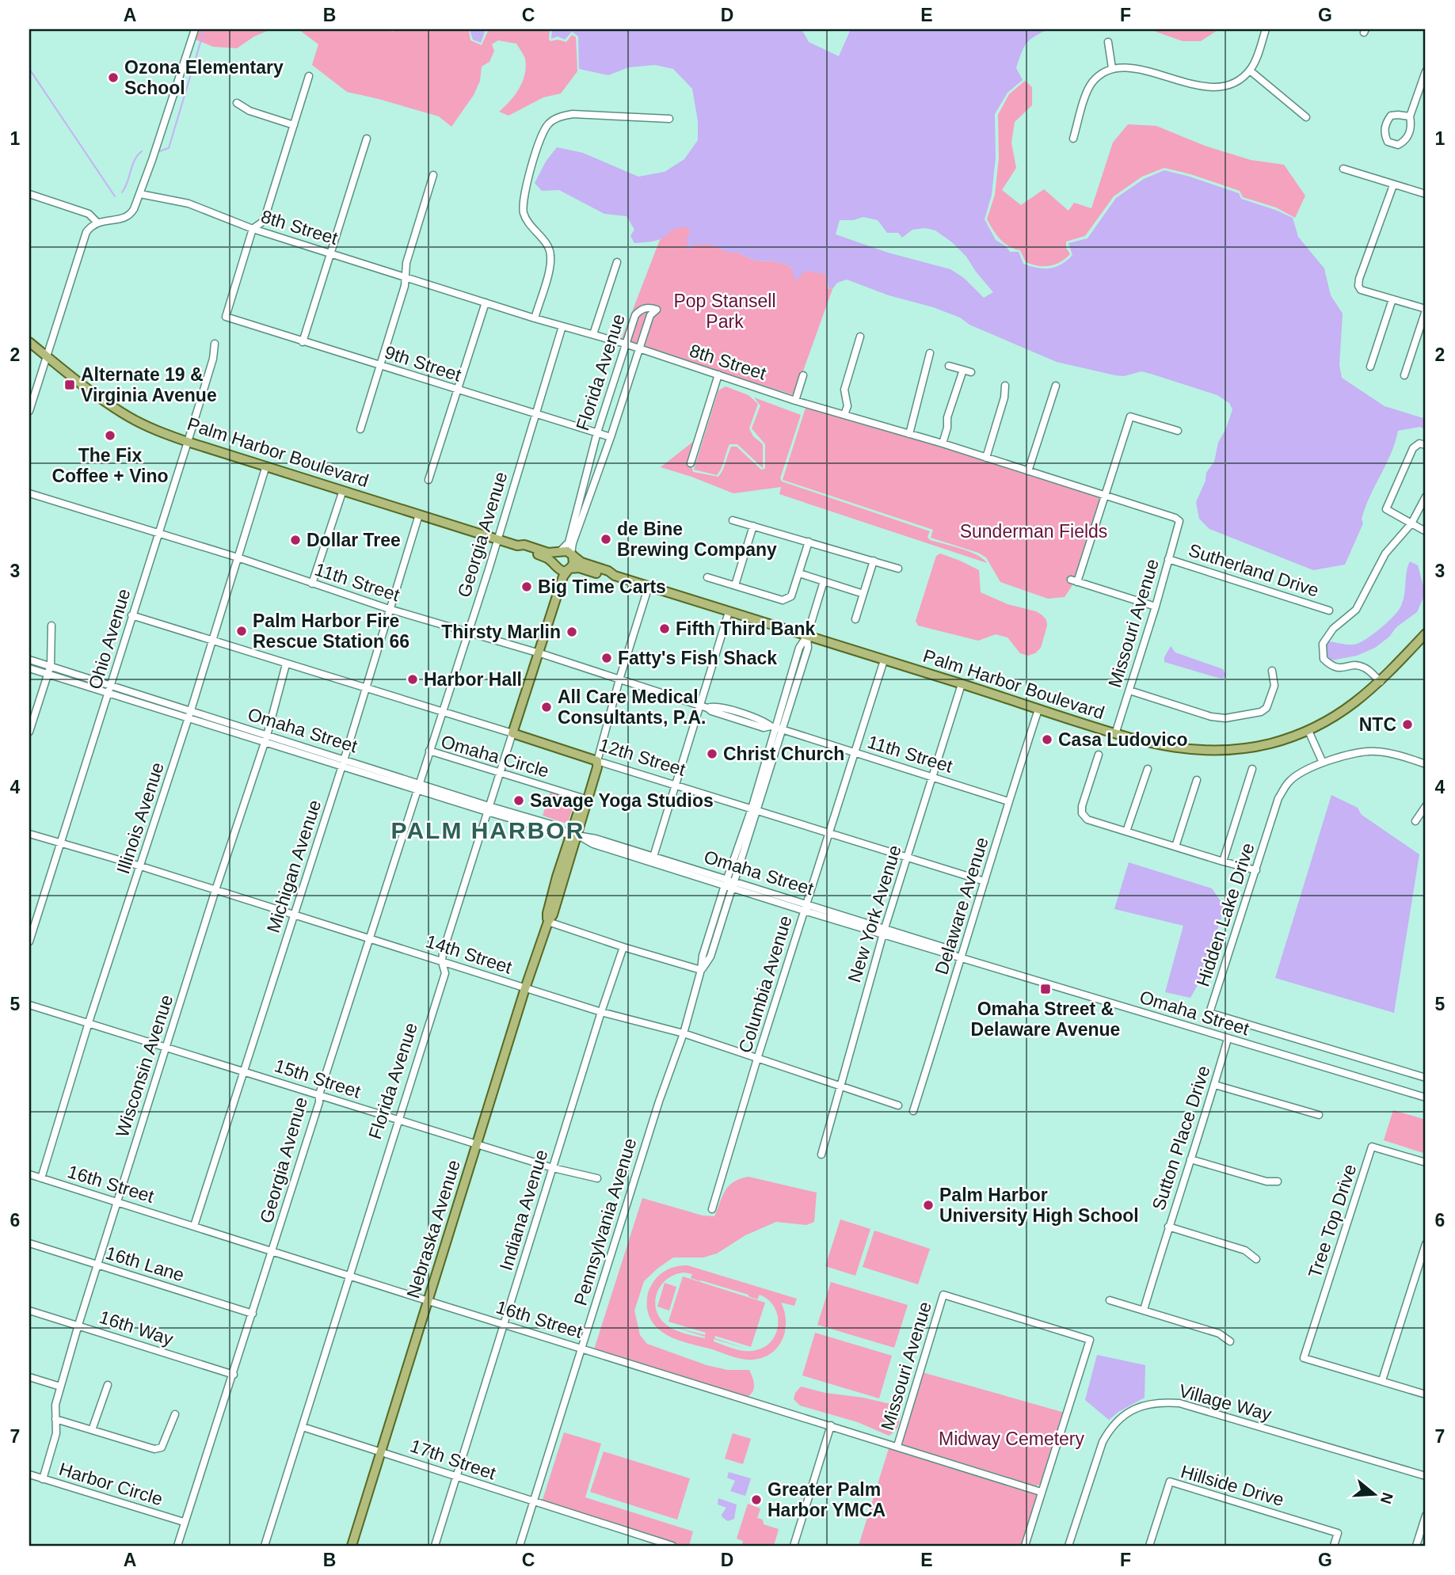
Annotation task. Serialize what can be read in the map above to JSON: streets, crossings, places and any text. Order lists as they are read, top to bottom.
{
  "streets": {
    "main road": [
      "Florida Avenue",
      "Palm Harbor Boulevard",
      "12th Street",
      "Nebraska Avenue"
    ],
    "street": [
      "8th Street",
      "9th Street",
      "Georgia Avenue",
      "Sutherland Drive",
      "11th Street",
      "Missouri Avenue",
      "Ohio Avenue",
      "Omaha Street",
      "Omaha Circle",
      "Illinois Avenue",
      "Michigan Avenue",
      "Delaware Avenue",
      "New York Avenue",
      "Hidden Lake Drive",
      "14th Street",
      "Columbia Avenue",
      "Wisconsin Avenue",
      "15th Street",
      "Sutton Place Drive",
      "16th Street",
      "Indiana Avenue",
      "Tree Top Drive",
      "Pennsylvania Avenue",
      "16th Lane",
      "16th Way",
      "Village Way",
      "17th Street",
      "Harbor Circle",
      "Hillside Drive"
    ]
  },
  "crossings": [
    ["8th Street", "9th Street"],
    ["8th Street", "Florida Avenue"],
    ["8th Street", "Georgia Avenue"],
    ["8th Street", "Missouri Avenue"],
    ["9th Street", "Florida Avenue"],
    ["9th Street", "Georgia Avenue"],
    ["Florida Avenue", "Palm Harbor Boulevard"],
    ["Florida Avenue", "11th Street"],
    ["Florida Avenue", "Omaha Street"],
    ["Florida Avenue", "Omaha Circle"],
    ["Florida Avenue", "12th Street"],
    ["Florida Avenue", "14th Street"],
    ["Florida Avenue", "15th Street"],
    ["Florida Avenue", "16th Street"],
    ["Florida Avenue", "17th Street"],
    ["Palm Harbor Boulevard", "Georgia Avenue"],
    ["Palm Harbor Boulevard", "Missouri Avenue"],
    ["Palm Harbor Boulevard", "Ohio Avenue"],
    ["Palm Harbor Boulevard", "Illinois Avenue"],
    ["Palm Harbor Boulevard", "Michigan Avenue"],
    ["Palm Harbor Boulevard", "Delaware Avenue"],
    ["Palm Harbor Boulevard", "New York Avenue"],
    ["Palm Harbor Boulevard", "Columbia Avenue"],
    ["Palm Harbor Boulevard", "Pennsylvania Avenue"],
    ["Georgia Avenue", "11th Street"],
    ["Georgia Avenue", "Omaha Street"],
    ["Georgia Avenue", "Omaha Circle"],
    ["Georgia Avenue", "12th Street"],
    ["Georgia Avenue", "14th Street"],
    ["Georgia Avenue", "15th Street"],
    ["Georgia Avenue", "16th Street"],
    ["Georgia Avenue", "16th Lane"],
    ["Georgia Avenue", "16th Way"],
    ["Georgia Avenue", "Harbor Circle"],
    ["Sutherland Drive", "Missouri Avenue"],
    ["11th Street", "Ohio Avenue"],
    ["11th Street", "Illinois Avenue"],
    ["11th Street", "Michigan Avenue"],
    ["11th Street", "Delaware Avenue"],
    ["11th Street", "New York Avenue"],
    ["11th Street", "Columbia Avenue"],
    ["11th Street", "Pennsylvania Avenue"],
    ["11th Street", "Nebraska Avenue"],
    ["Missouri Avenue", "16th Street"],
    ["Ohio Avenue", "Omaha Street"],
    ["Ohio Avenue", "12th Street"],
    ["Ohio Avenue", "14th Street"],
    ["Omaha Street", "Omaha Circle"],
    ["Omaha Street", "Illinois Avenue"],
    ["Omaha Street", "Michigan Avenue"],
    ["Omaha Street", "Delaware Avenue"],
    ["Omaha Street", "New York Avenue"],
    ["Omaha Street", "Columbia Avenue"],
    ["Omaha Street", "Wisconsin Avenue"],
    ["Omaha Street", "Sutton Place Drive"],
    ["Omaha Street", "Pennsylvania Avenue"],
    ["Omaha Street", "Nebraska Avenue"],
    ["Omaha Circle", "Nebraska Avenue"],
    ["12th Street", "Illinois Avenue"],
    ["12th Street", "Michigan Avenue"],
    ["12th Street", "Delaware Avenue"],
    ["12th Street", "New York Avenue"],
    ["12th Street", "Columbia Avenue"],
    ["12th Street", "Wisconsin Avenue"],
    ["12th Street", "Pennsylvania Avenue"],
    ["12th Street", "Nebraska Avenue"],
    ["Illinois Avenue", "14th Street"],
    ["Illinois Avenue", "15th Street"],
    ["Illinois Avenue", "16th Street"],
    ["Michigan Avenue", "14th Street"],
    ["Michigan Avenue", "15th Street"],
    ["Michigan Avenue", "16th Street"],
    ["New York Avenue", "14th Street"],
    ["14th Street", "Columbia Avenue"],
    ["14th Street", "Wisconsin Avenue"],
    ["14th Street", "Indiana Avenue"],
    ["14th Street", "Pennsylvania Avenue"],
    ["14th Street", "Nebraska Avenue"],
    ["Wisconsin Avenue", "15th Street"],
    ["Wisconsin Avenue", "16th Street"],
    ["Wisconsin Avenue", "16th Lane"],
    ["Wisconsin Avenue", "16th Way"],
    ["Wisconsin Avenue", "Harbor Circle"],
    ["15th Street", "Indiana Avenue"],
    ["15th Street", "Nebraska Avenue"],
    ["16th Street", "Indiana Avenue"],
    ["16th Street", "Pennsylvania Avenue"],
    ["16th Street", "Nebraska Avenue"],
    ["Indiana Avenue", "17th Street"],
    ["Pennsylvania Avenue", "17th Street"],
    ["Nebraska Avenue", "17th Street"]
  ],
  "districts": ["PALM HARBOR"],
  "parks": ["Pop Stansell Park", "Sunderman Fields", "Midway Cemetery"],
  "places": {
    "other": [
      "Ozona Elementary School",
      "The Fix Coffee + Vino",
      "de Bine Brewing Company",
      "Dollar Tree",
      "Big Time Carts",
      "Fifth Third Bank",
      "Palm Harbor Fire Rescue Station 66",
      "Thirsty Marlin",
      "Fatty's Fish Shack",
      "Harbor Hall",
      "All Care Medical Consultants, P.A.",
      "NTC",
      "Casa Ludovico",
      "Christ Church",
      "Savage Yoga Studios",
      "Palm Harbor University High School",
      "Greater Palm Harbor YMCA"
    ],
    "transit": ["Alternate 19 & Virginia Avenue", "Omaha Street & Delaware Avenue"]
  },
  "north": "right",
  "grid": {
    "columns": [
      "A",
      "B",
      "C",
      "D",
      "E",
      "F",
      "G"
    ],
    "rows": [
      "1",
      "2",
      "3",
      "4",
      "5",
      "6",
      "7"
    ]
  }
}
